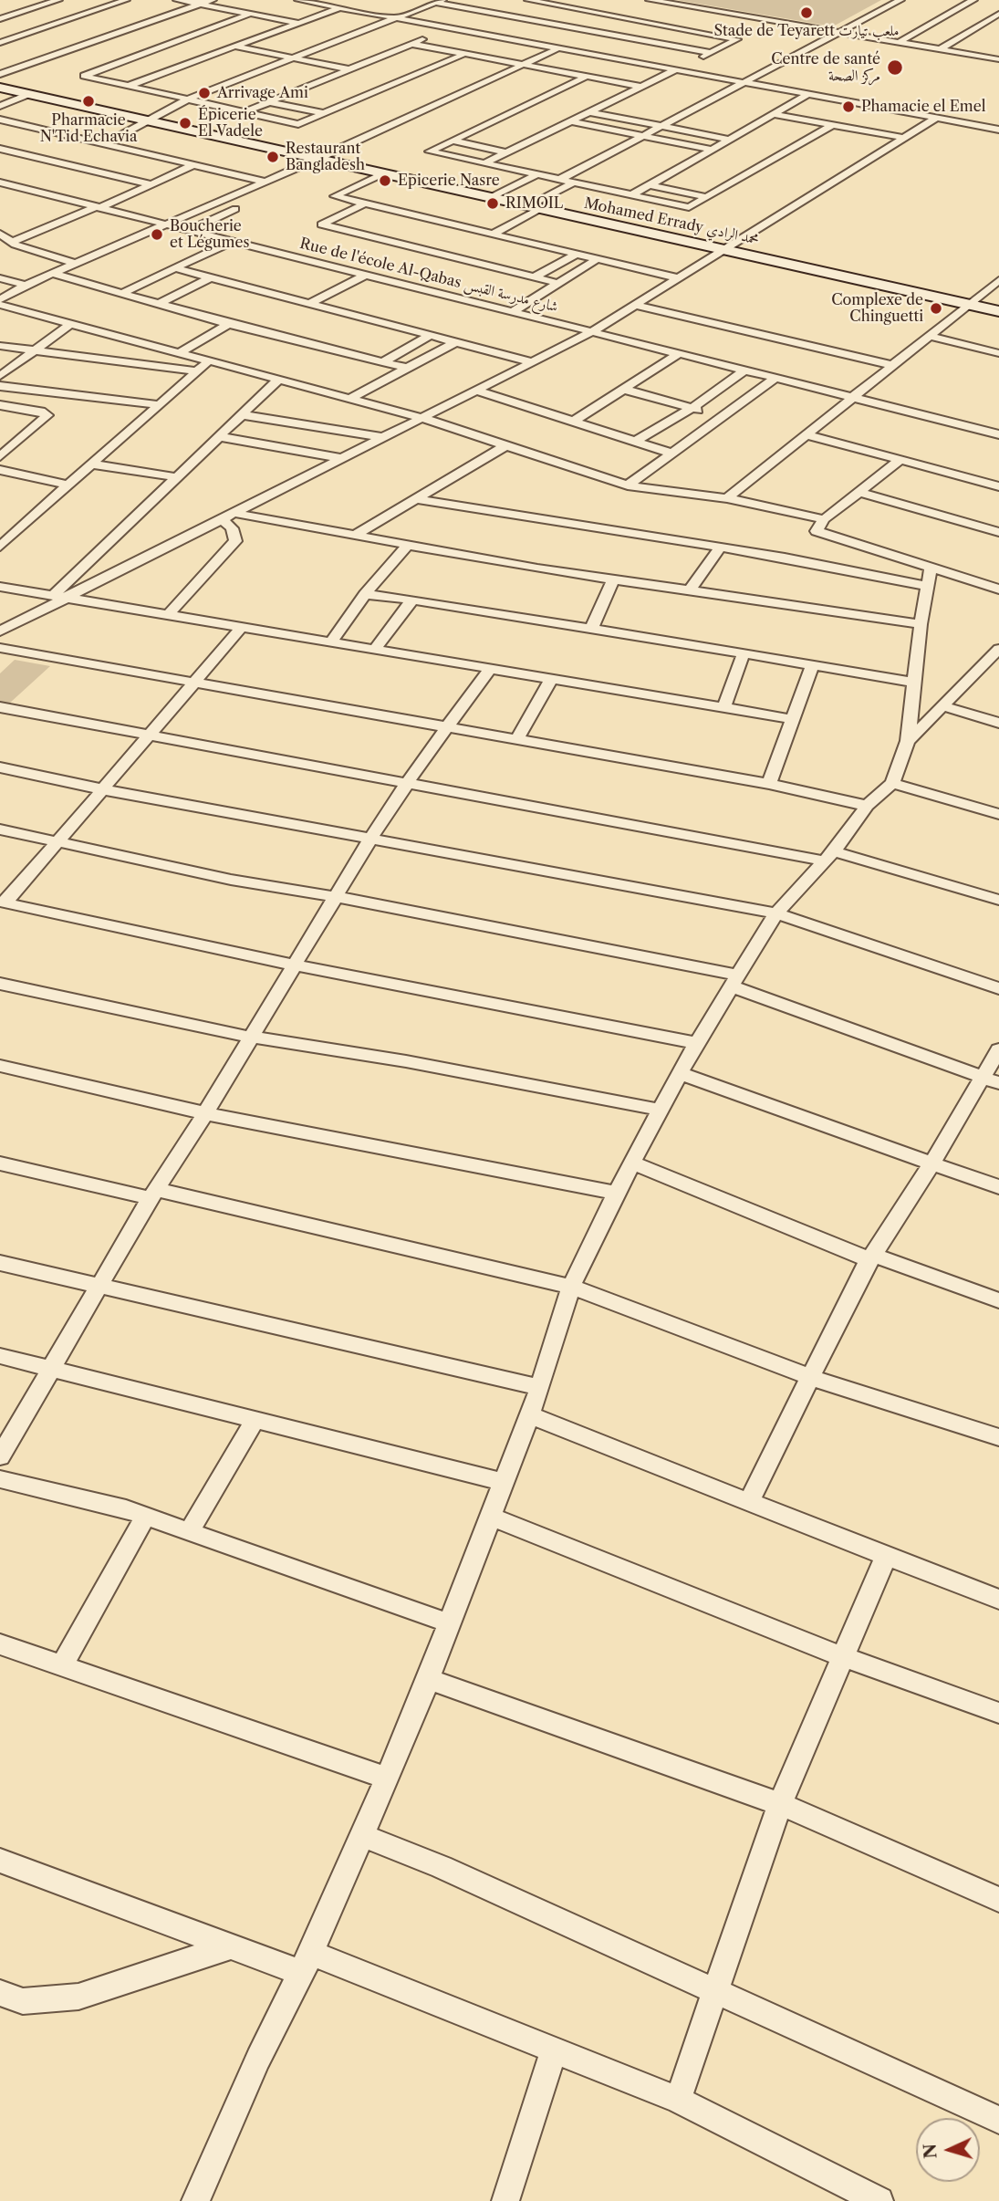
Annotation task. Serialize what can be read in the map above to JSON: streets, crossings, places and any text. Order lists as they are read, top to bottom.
{
  "streets": {
    "street": ["Mohamed Errady محمد الرادي", "Rue de l'école Al-Qabas شارع مدرسة القبس"]
  },
  "places": [
    "Stade de Teyarett ملعب تيارت",
    "Centre de santé مركز الصحة",
    "Arrivage Ami",
    "Pharmacie N'Tid Echavia",
    "Phamacie el Emel",
    "Épicerie El Vadele",
    "Restaurant Bangladesh",
    "Epicerie Nasre",
    "RIMOIL",
    "Boucherie et Légumes",
    "Complexe de Chinguetti"
  ],
  "north": "left"
}
